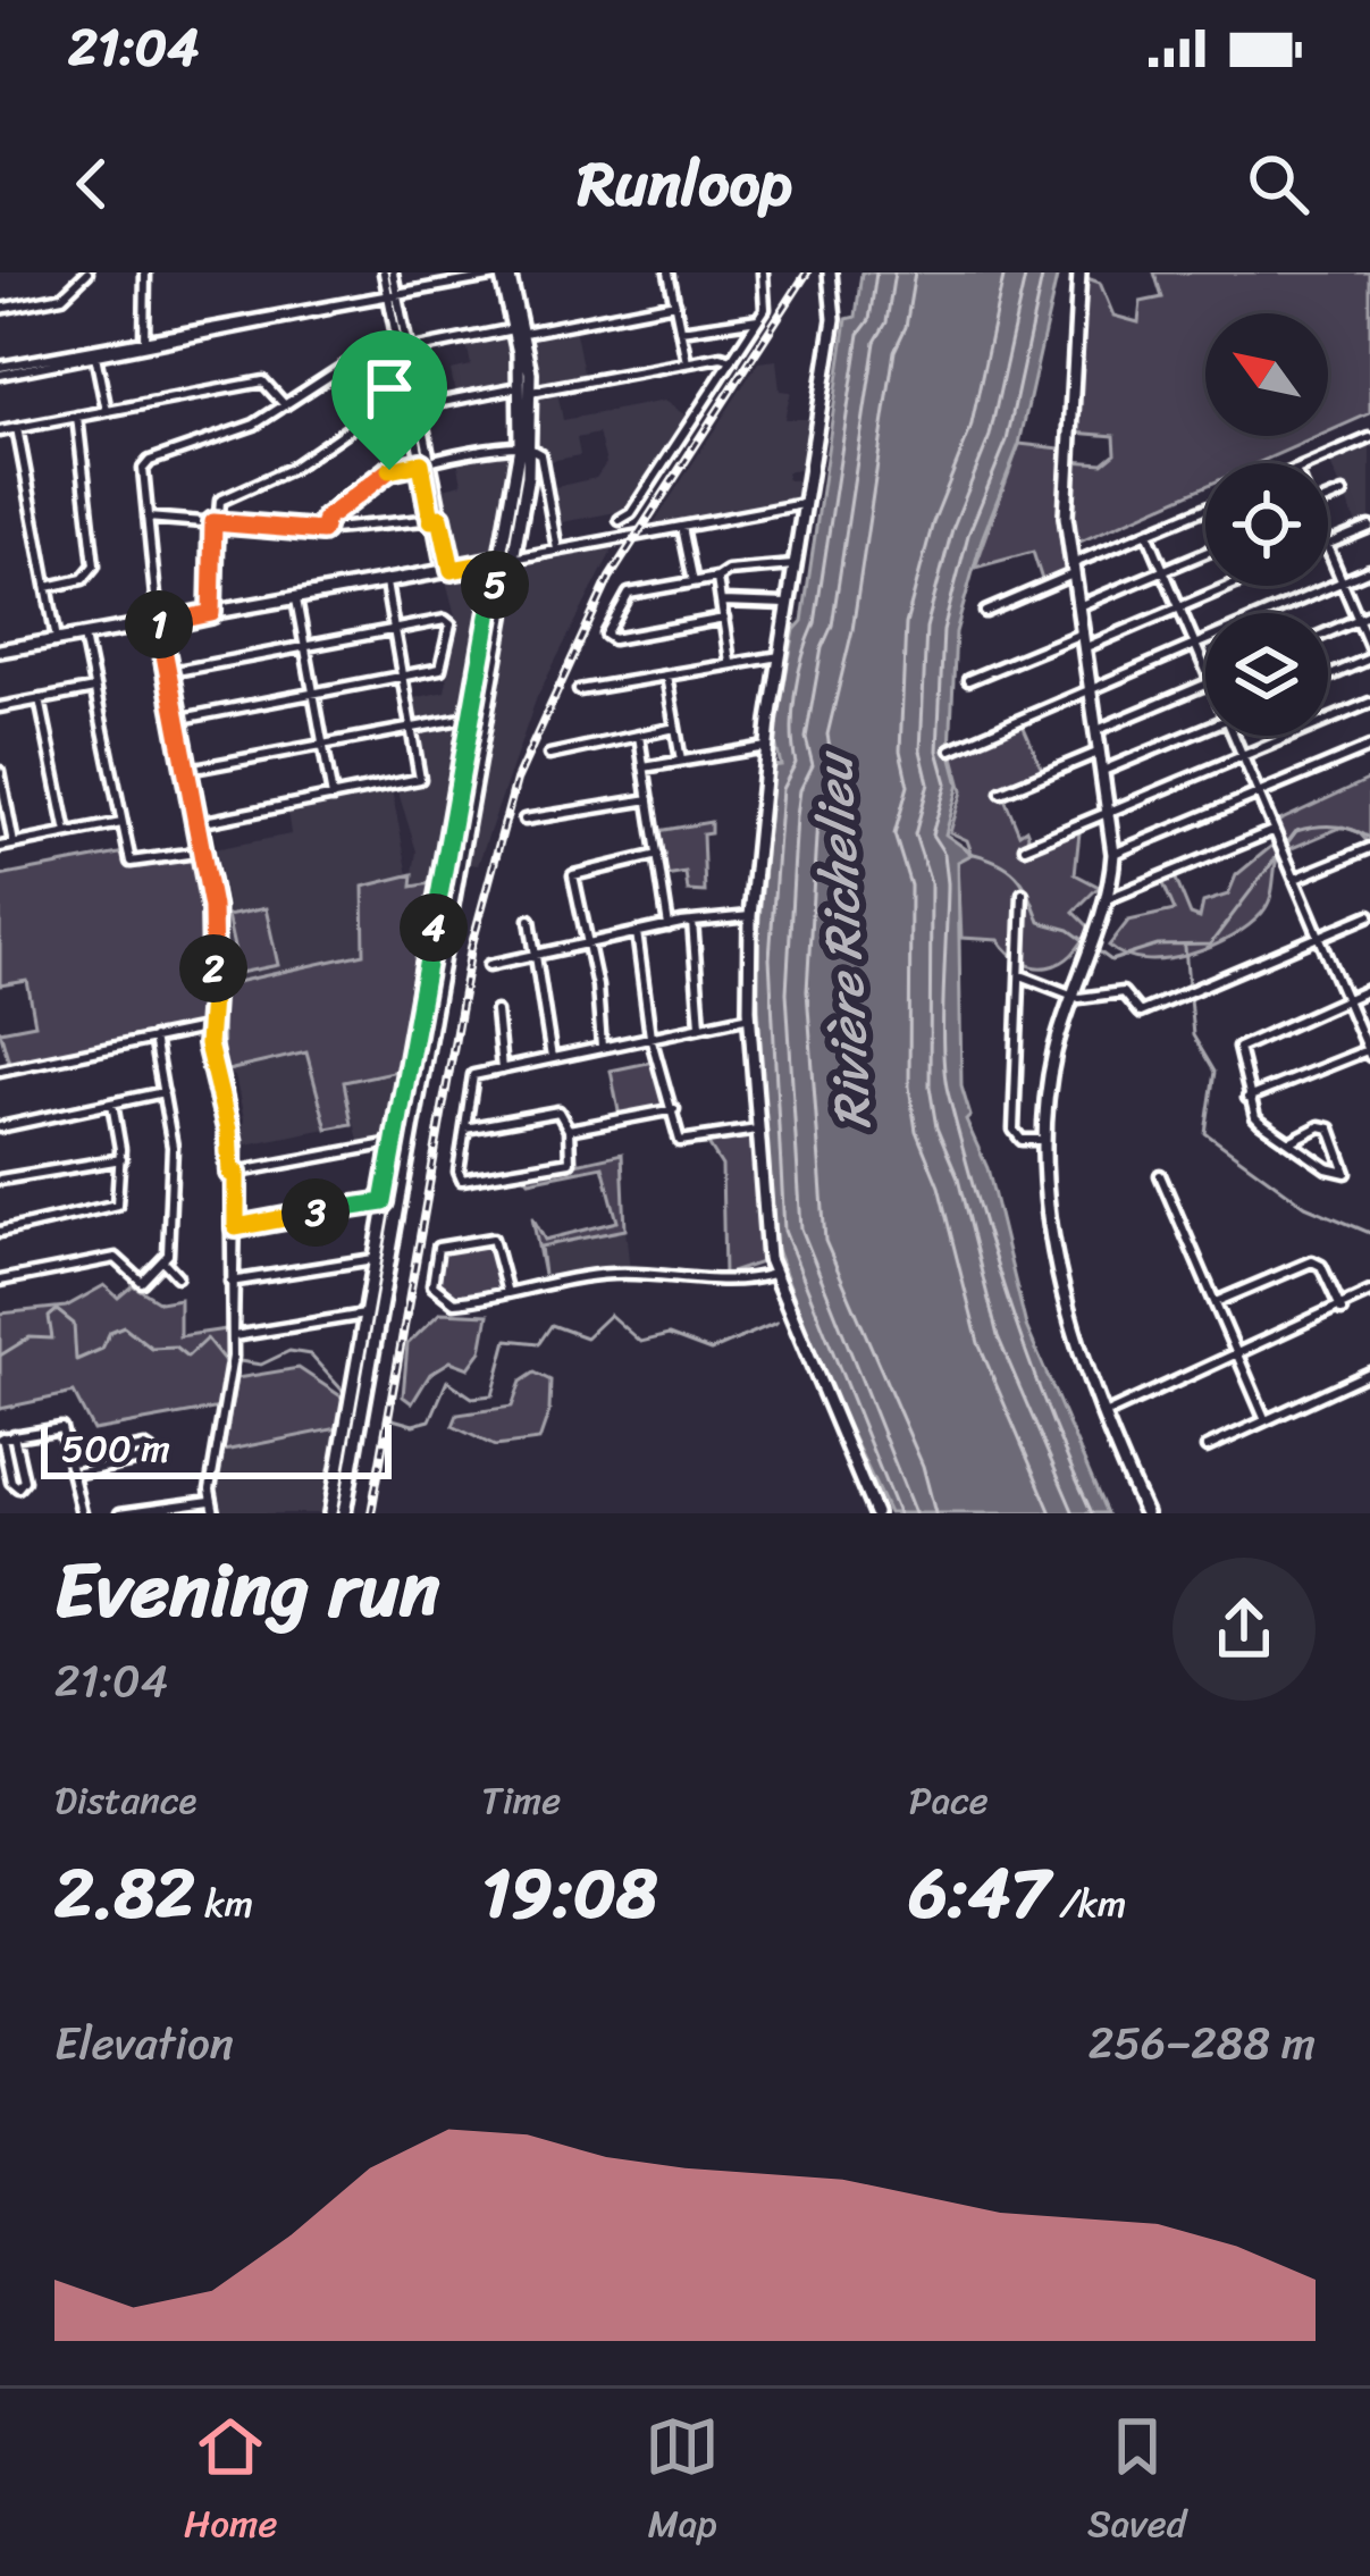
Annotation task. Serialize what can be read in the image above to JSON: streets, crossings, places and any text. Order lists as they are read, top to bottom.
{
  "water": ["Rivière Richelieu"],
  "scale_bar": "500 m",
  "north": "top left",
  "page": {
    "status": "21:04",
    "header": "Runloop",
    "pins": [
      "5",
      "1",
      "4",
      "2",
      "3"
    ],
    "scale": "500 m",
    "heading": ["Evening run", "21:04"],
    "stats": [
      ["Distance", "2.82 km"],
      ["Time", "19:08"],
      ["Pace", "6:47 /km"]
    ],
    "chart": ["Elevation", "256–288 m"],
    "tabs": ["Home", "Map", "Saved"]
  }
}
